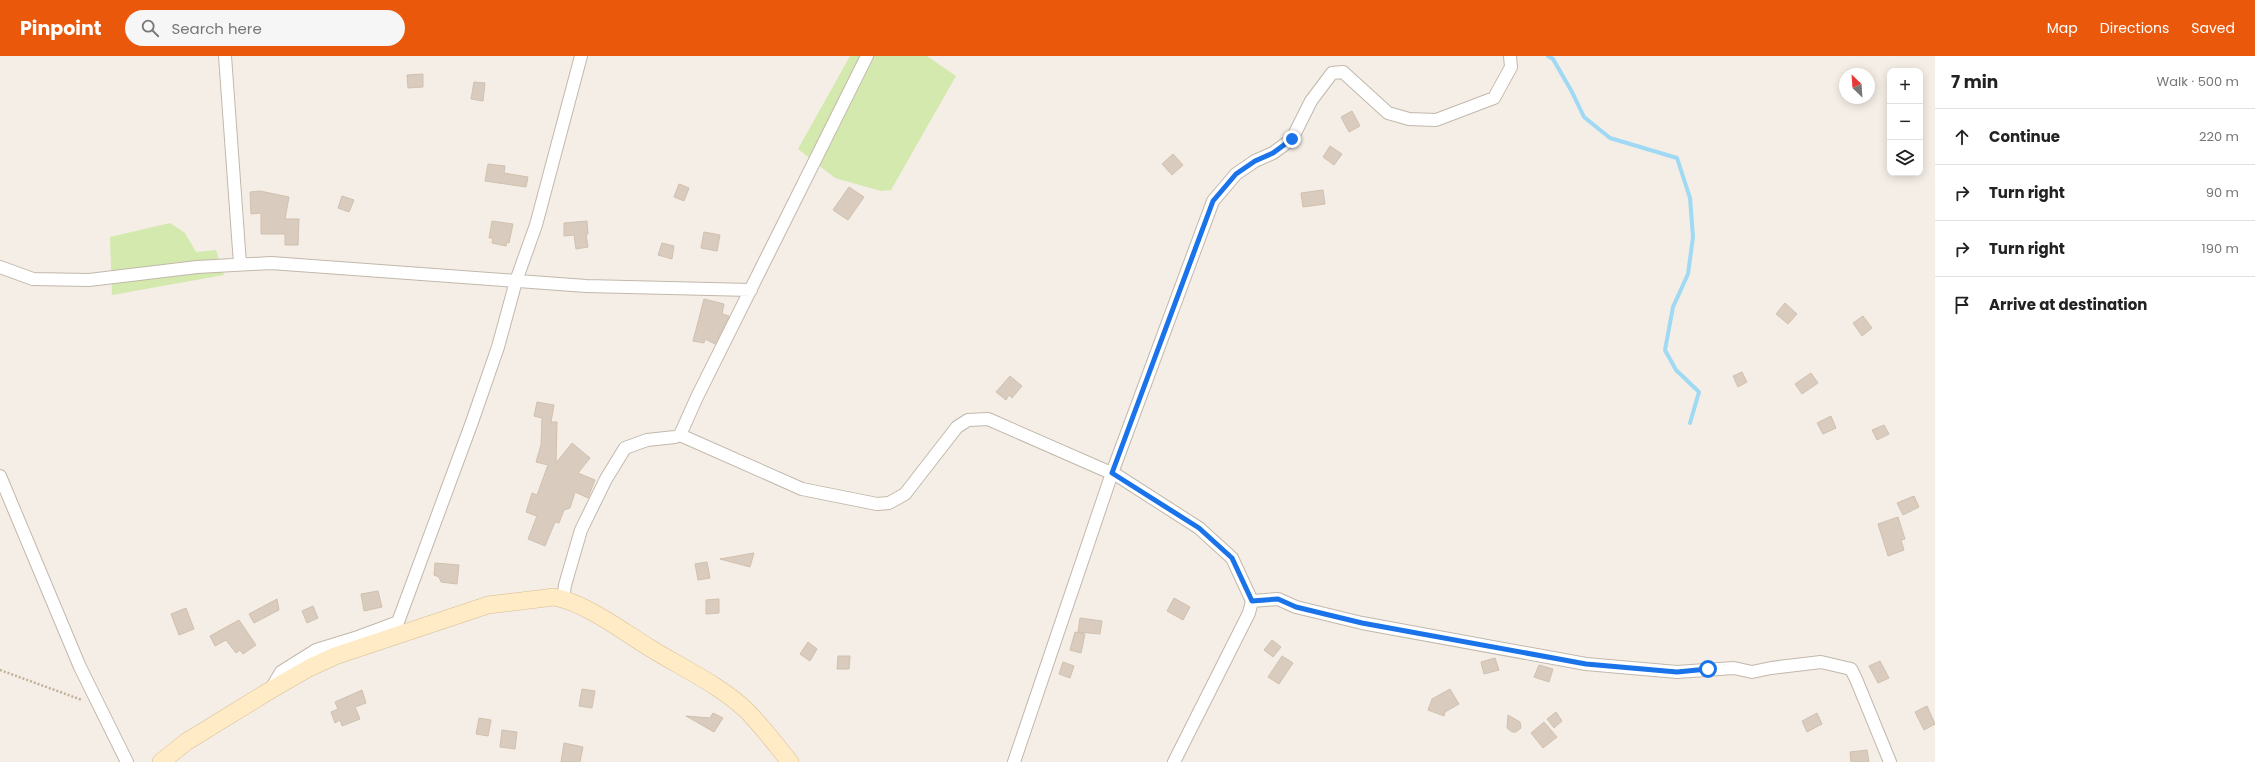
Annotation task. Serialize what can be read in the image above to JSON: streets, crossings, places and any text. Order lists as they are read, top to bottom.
{
  "north": "top left",
  "page": {
    "header": "Pinpoint",
    "search": "Search here",
    "nav": ["Map", "Directions", "Saved"],
    "heading": ["7 min", "Walk · 500 m"],
    "map_buttons": ["+", "−"],
    "list": [
      ["Continue", "220 m"],
      ["Turn right", "90 m"],
      ["Turn right", "190 m"],
      "Arrive at destination"
    ]
  }
}
